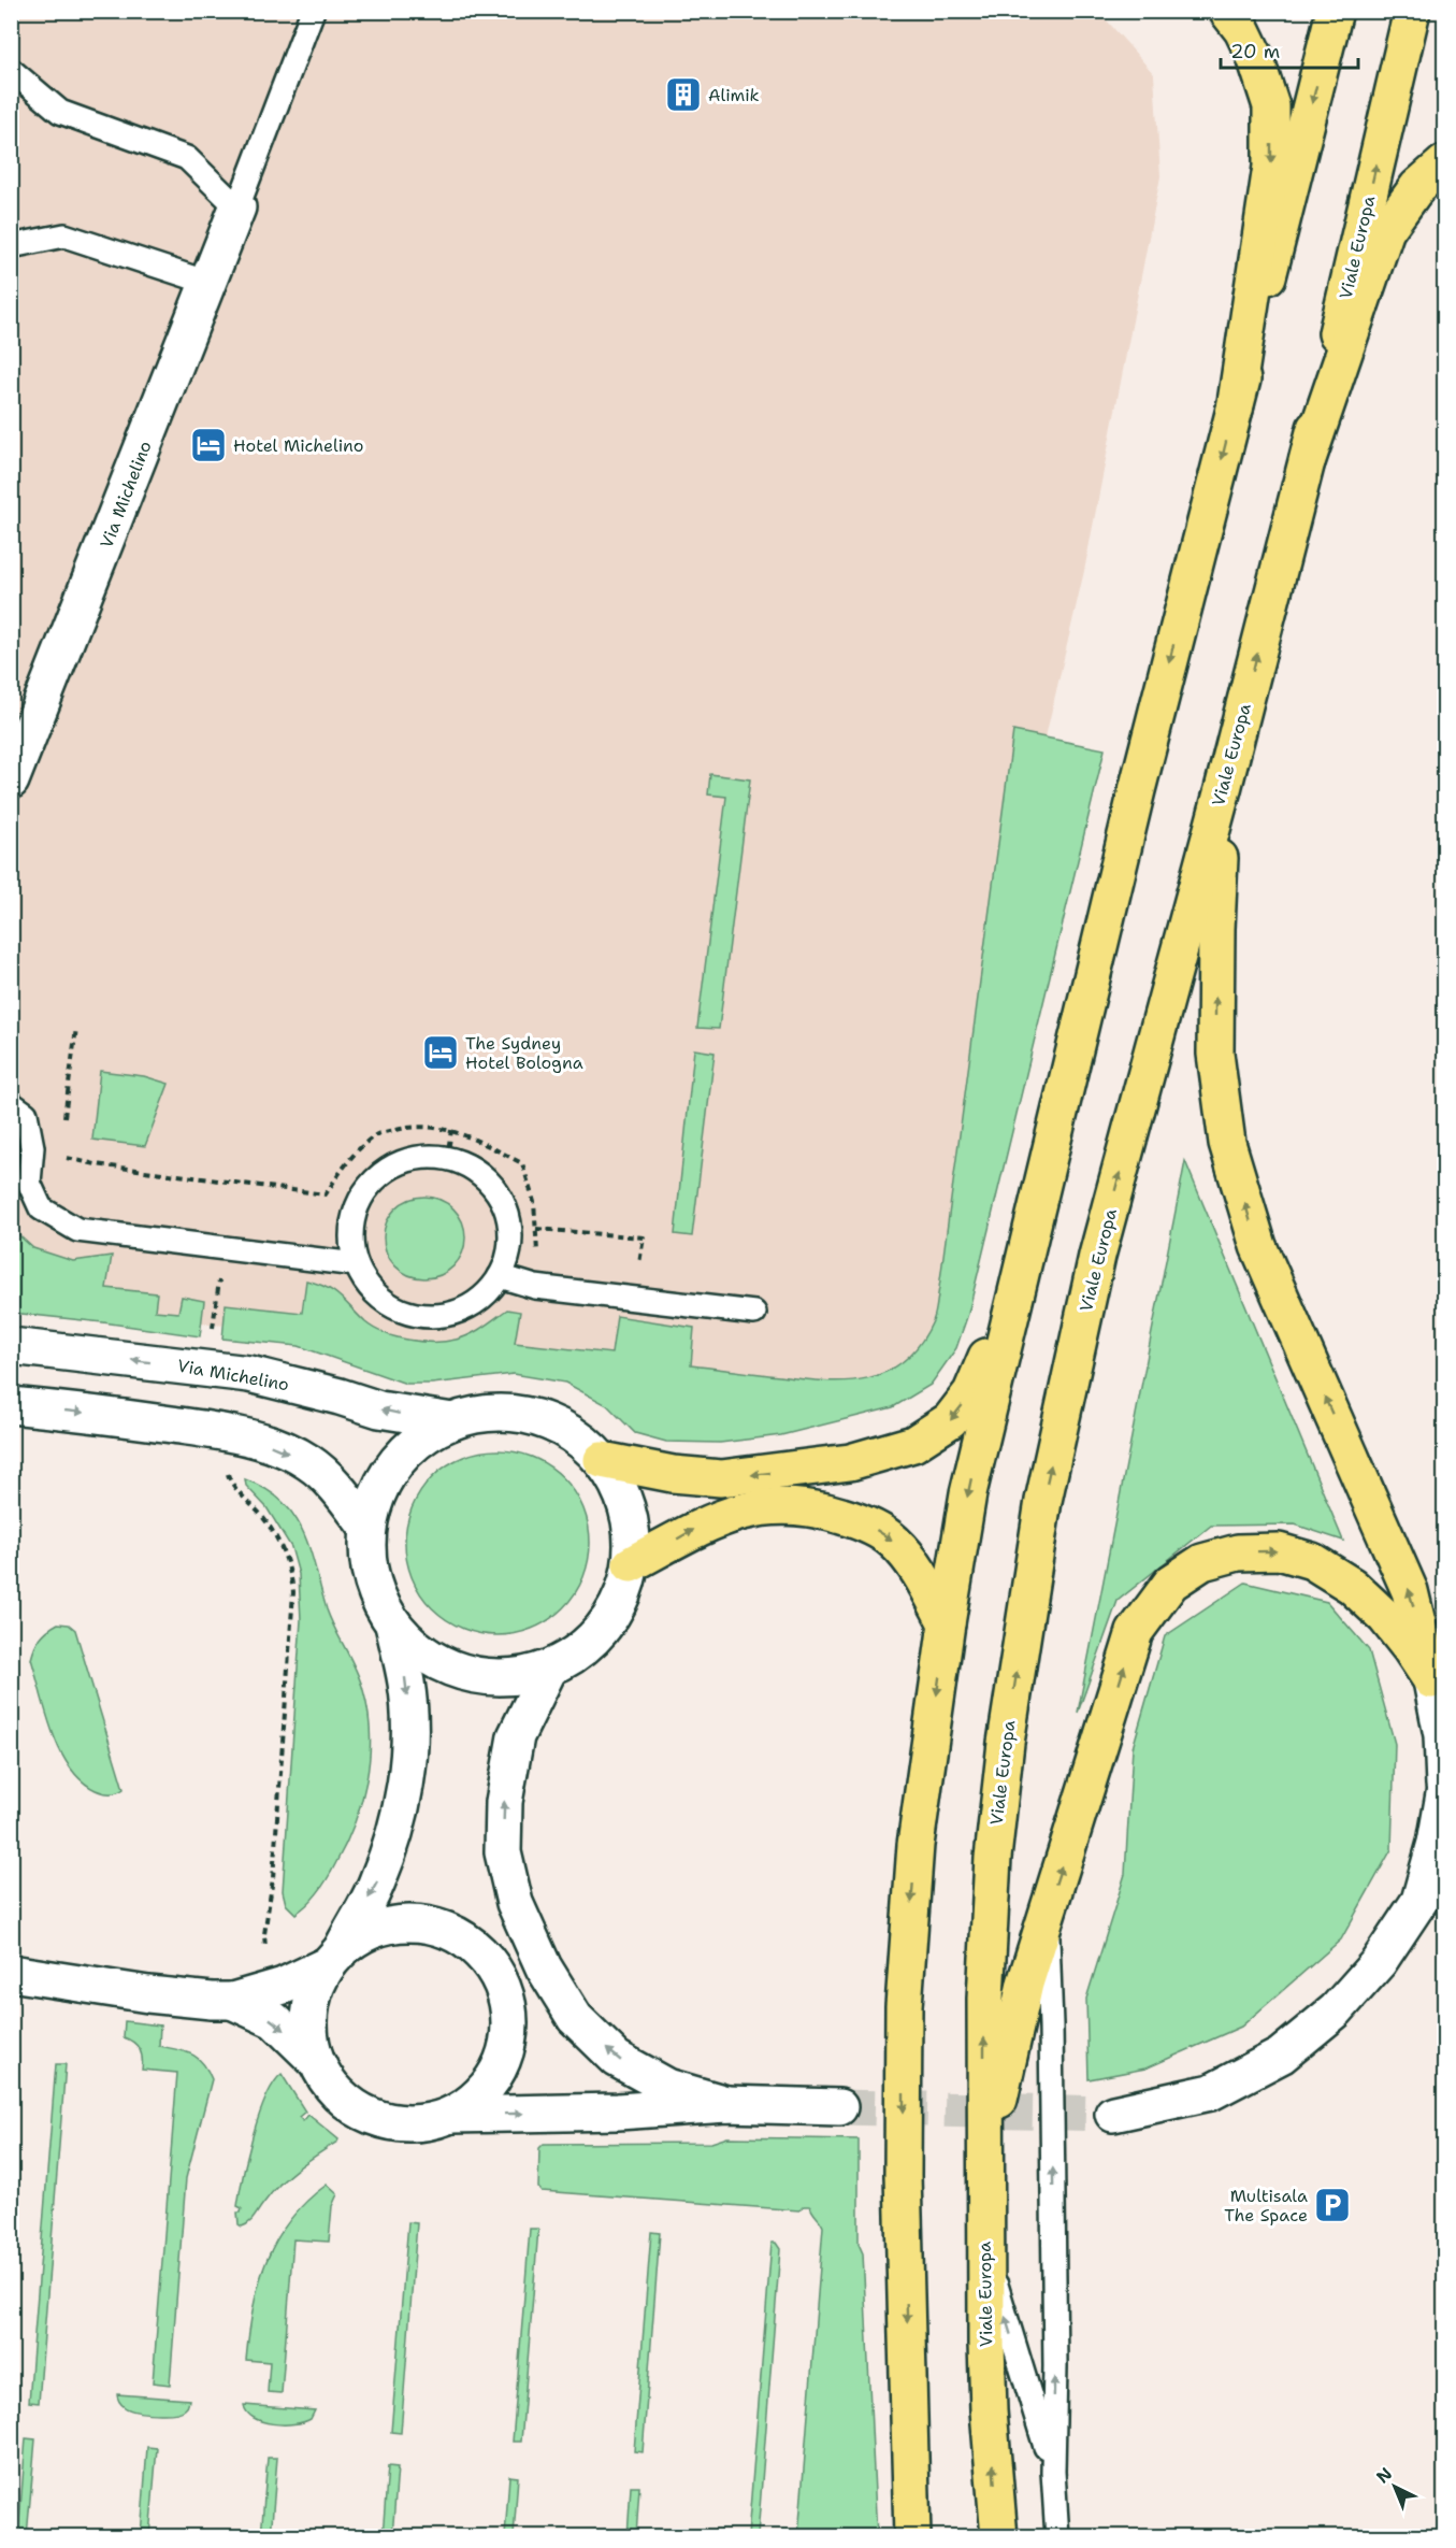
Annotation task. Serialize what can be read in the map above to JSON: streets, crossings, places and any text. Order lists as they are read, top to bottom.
{
  "streets": {
    "main road": ["Viale Europa"],
    "street": ["Via Michelino"]
  },
  "places": {
    "building": ["Alimik"],
    "hotel": ["Hotel Michelino", "The Sydney Hotel Bologna"],
    "parking": ["Multisala The Space"]
  },
  "scale_bar": "20 m",
  "north": "top left"
}
